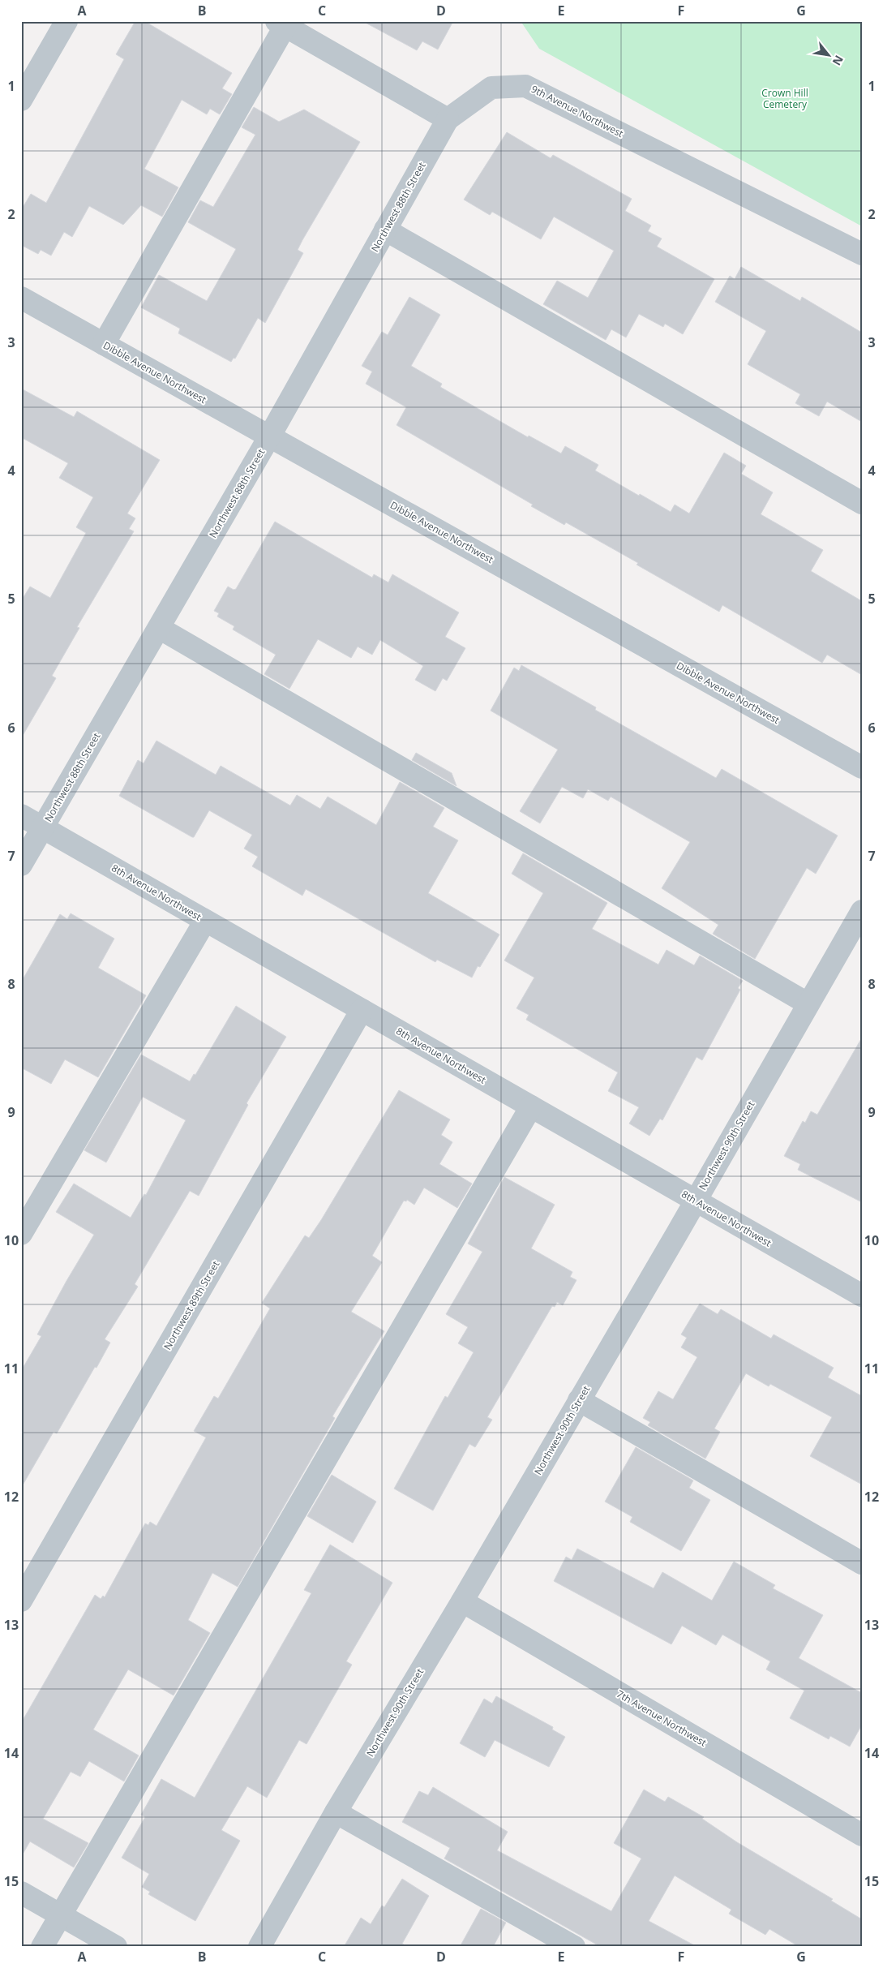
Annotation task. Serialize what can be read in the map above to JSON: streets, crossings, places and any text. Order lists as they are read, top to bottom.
{
  "streets": {
    "street": [
      "9th Avenue Northwest",
      "Northwest 88th Street",
      "Dibble Avenue Northwest",
      "8th Avenue Northwest",
      "Northwest 90th Street",
      "Northwest 89th Street",
      "7th Avenue Northwest"
    ]
  },
  "crossings": [
    ["9th Avenue Northwest", "Northwest 88th Street"],
    ["Northwest 88th Street", "Dibble Avenue Northwest"],
    ["Northwest 88th Street", "8th Avenue Northwest"],
    ["8th Avenue Northwest", "Northwest 90th Street"],
    ["8th Avenue Northwest", "Northwest 89th Street"],
    ["Northwest 90th Street", "7th Avenue Northwest"]
  ],
  "parks": ["Crown Hill Cemetery"],
  "north": "bottom right",
  "grid": {
    "columns": [
      "A",
      "B",
      "C",
      "D",
      "E",
      "F",
      "G"
    ],
    "rows": [
      "1",
      "2",
      "3",
      "4",
      "5",
      "6",
      "7",
      "8",
      "9",
      "10",
      "11",
      "12",
      "13",
      "14",
      "15"
    ]
  }
}
